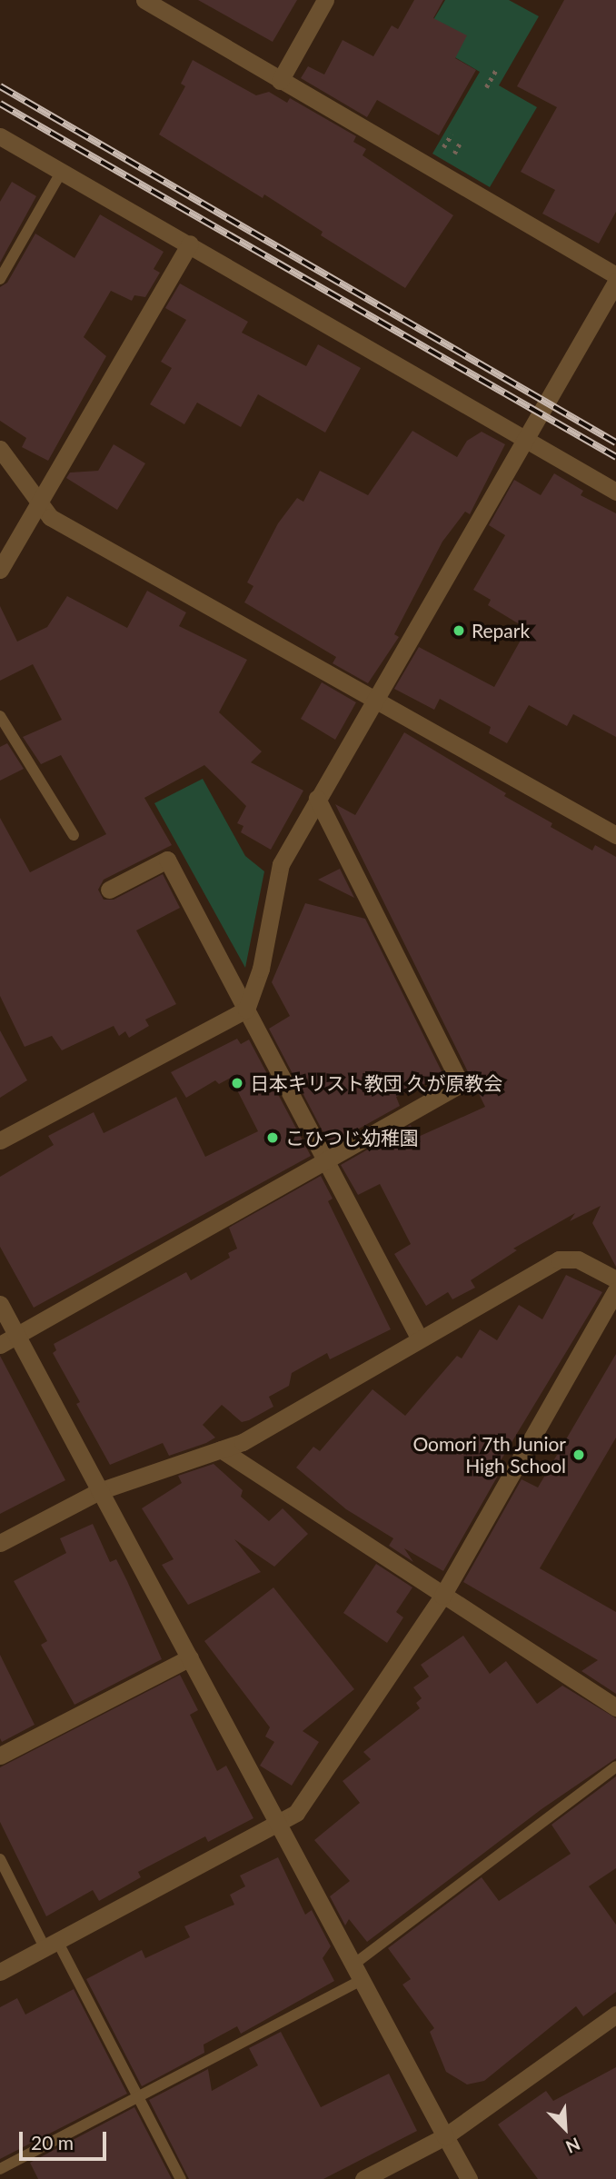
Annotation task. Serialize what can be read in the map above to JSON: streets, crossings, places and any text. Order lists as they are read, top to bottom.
{
  "places": [
    "Repark",
    "日本キリスト教団 久が原教会",
    "こひつじ幼稚園",
    "Oomori 7th Junior High School"
  ],
  "scale_bar": "20 m",
  "north": "bottom right"
}
